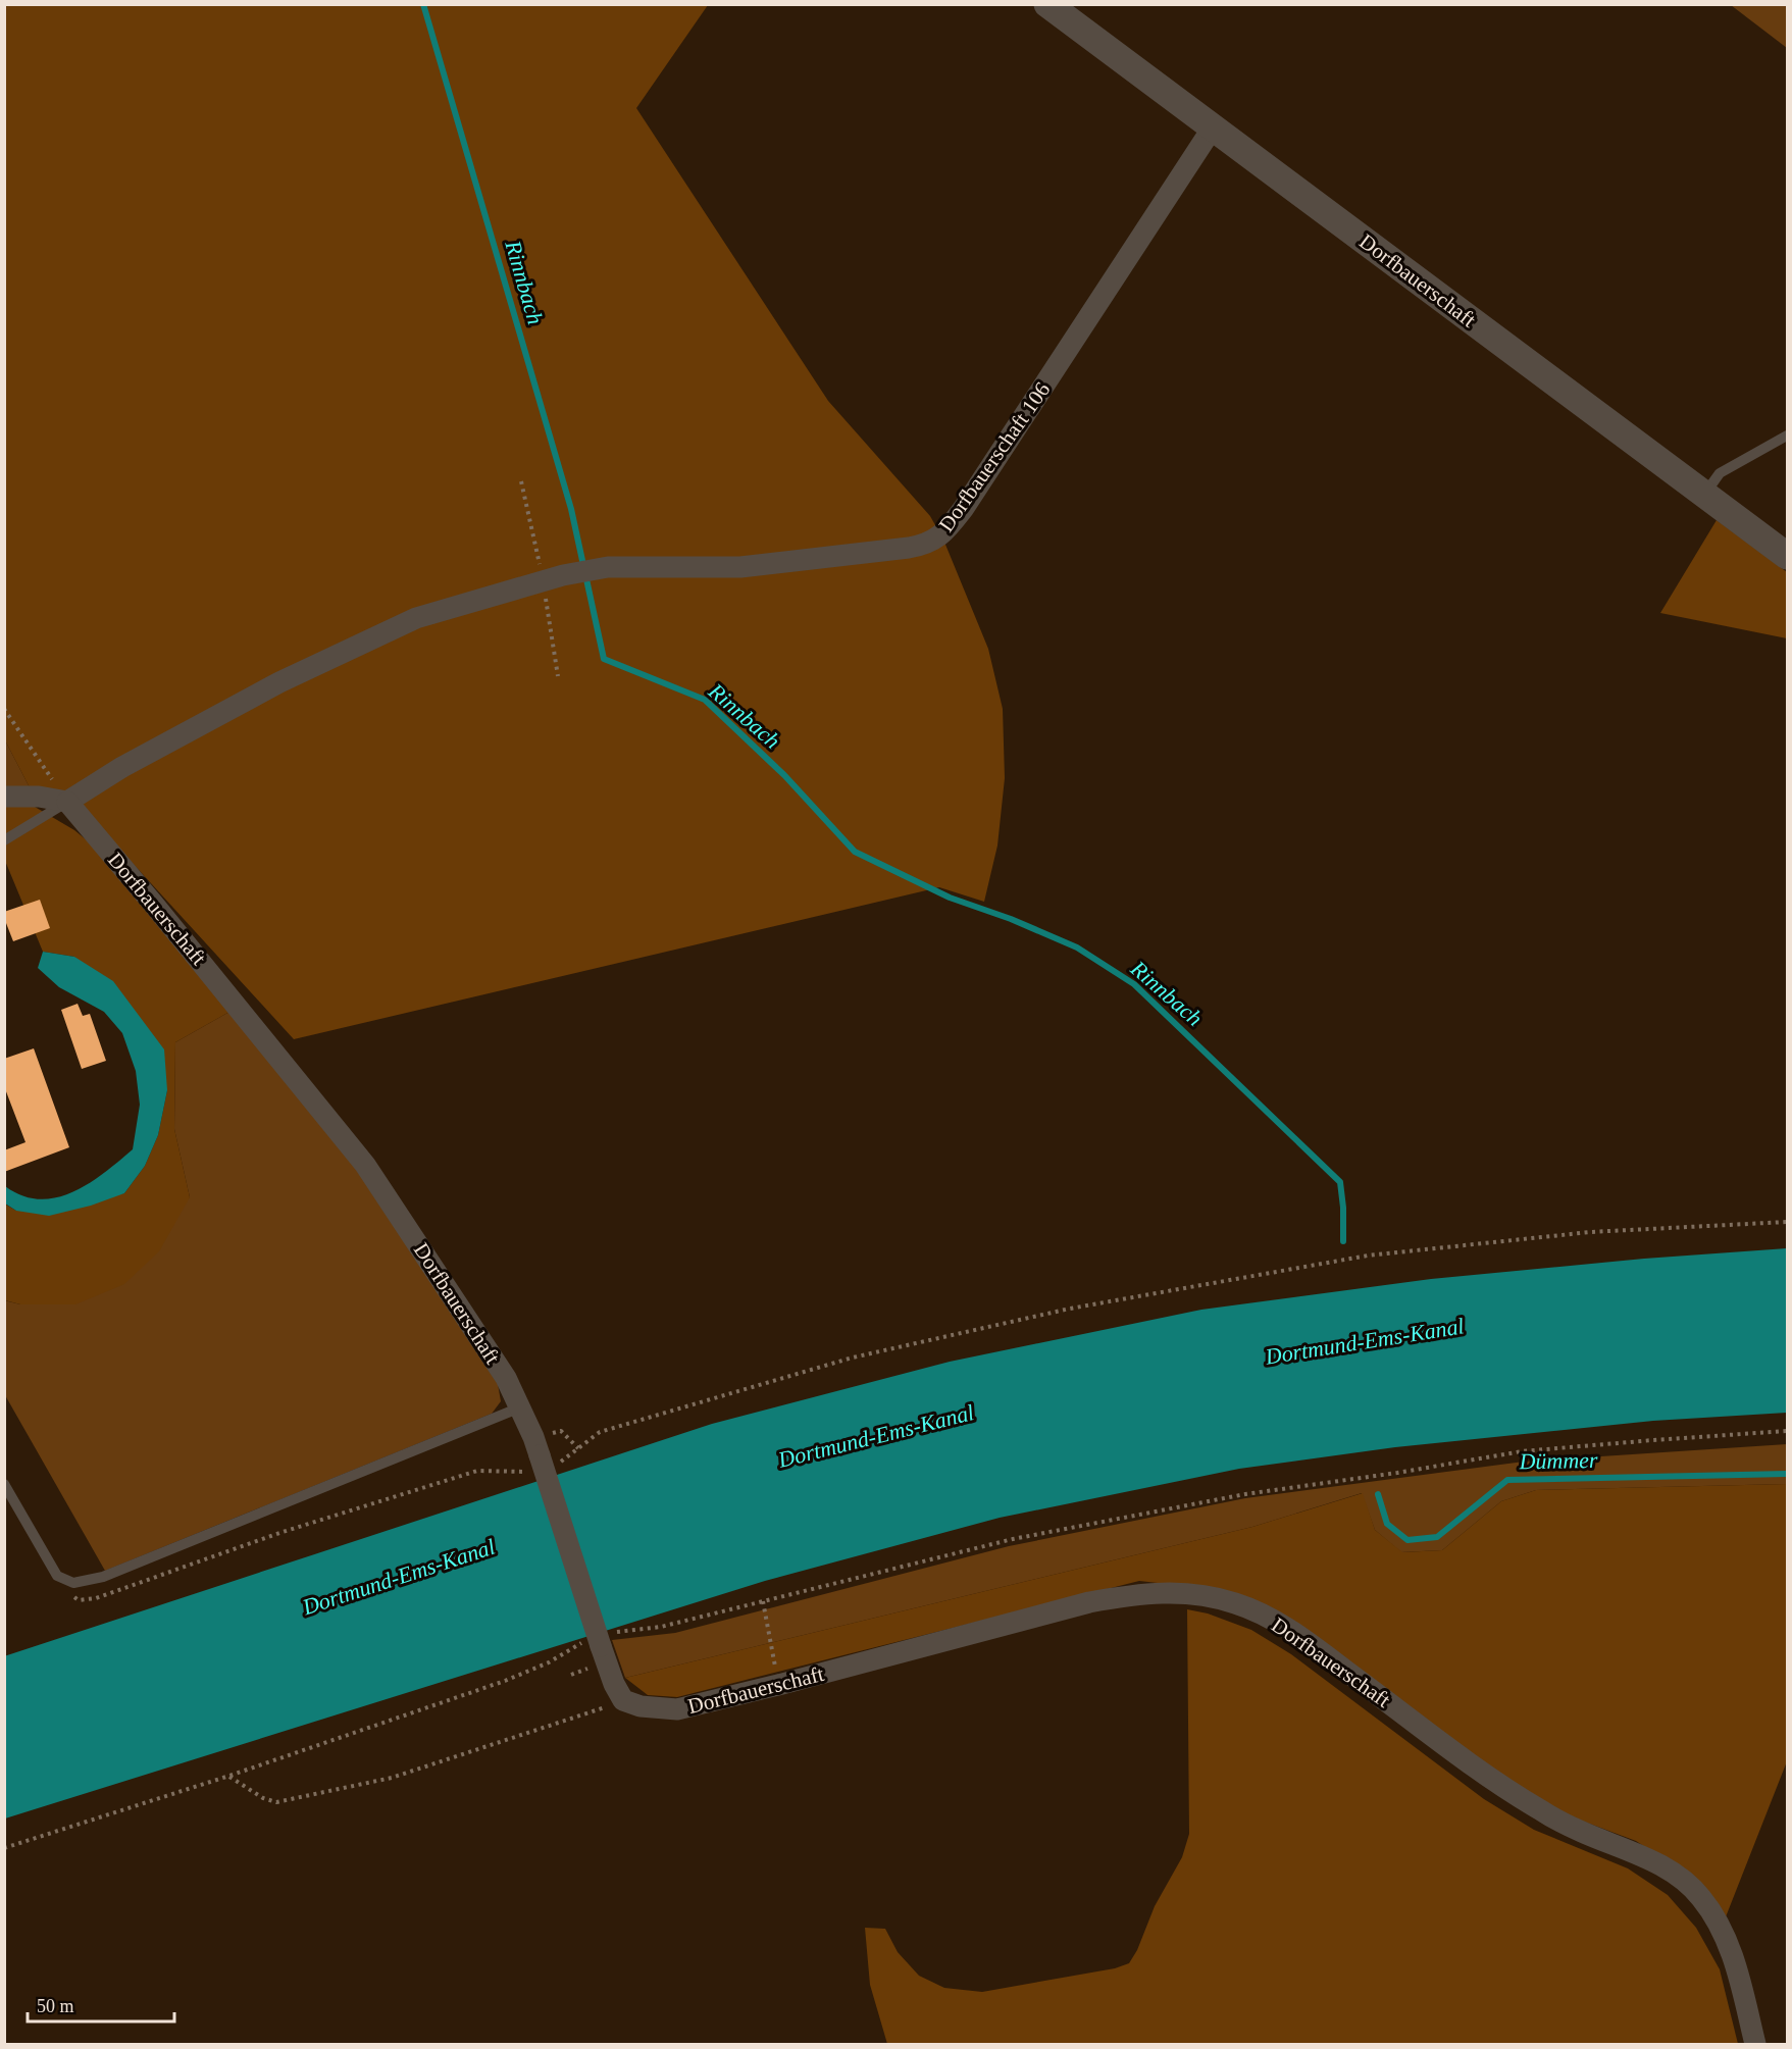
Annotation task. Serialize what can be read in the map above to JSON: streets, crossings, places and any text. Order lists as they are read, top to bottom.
{
  "streets": {
    "street": ["Dorfbauerschaft", "Dorfbauerschaft 106"]
  },
  "crossings": [
    ["Dorfbauerschaft", "Dorfbauerschaft 106"]
  ],
  "water": ["Rinnbach", "Dortmund-Ems-Kanal", "Dümmer"],
  "scale_bar": "50 m"
}
